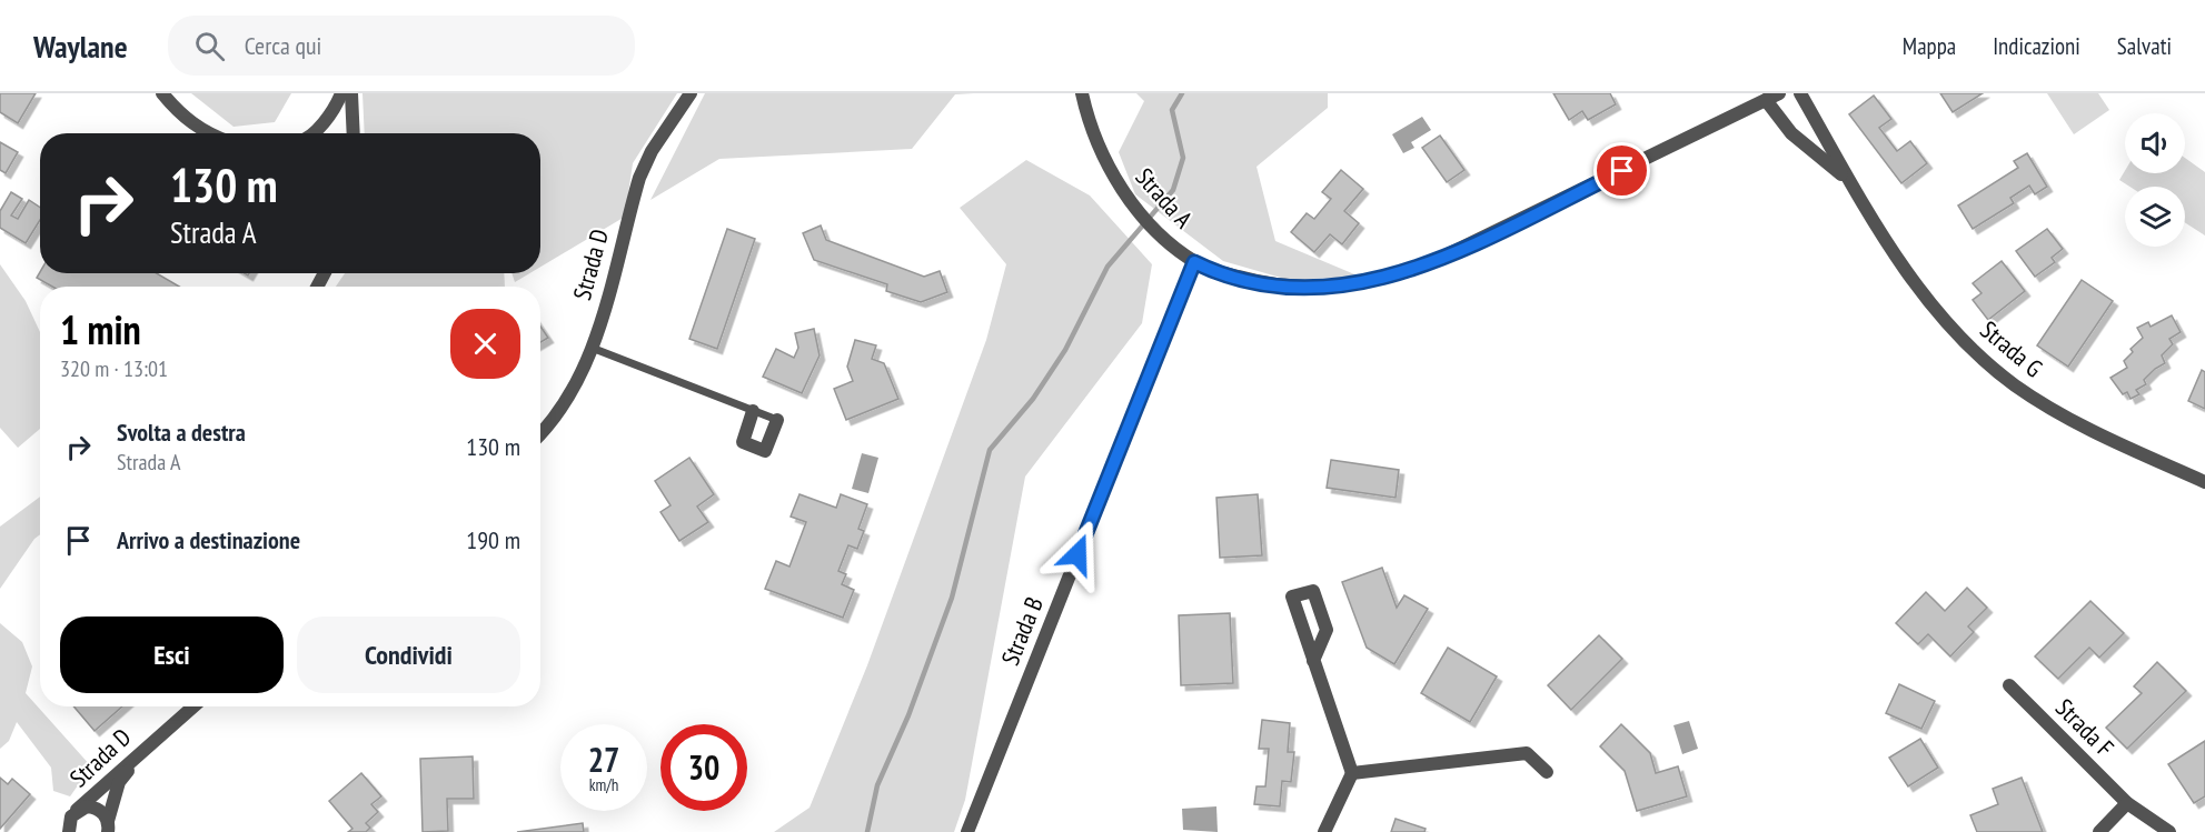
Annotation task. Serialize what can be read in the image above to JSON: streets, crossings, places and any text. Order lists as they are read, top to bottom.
{
  "streets": {
    "street": [
      "Strada A",
      "Strada D",
      "Strada G",
      "Strada B",
      "Strada F"
    ]
  },
  "crossings": [
    ["Strada A", "Strada G"],
    ["Strada A", "Strada B"]
  ],
  "page": {
    "header": "Waylane",
    "search": "Cerca qui",
    "nav": ["Mappa", "Indicazioni", "Salvati"],
    "turn": ["130 m", "Strada A"],
    "heading": ["1 min", "320 m · 13:01"],
    "list": [
      {
        "name": "Svolta a destra",
        "note": "Strada A",
        "value": "130 m"
      },
      {
        "name": "Arrivo a destinazione",
        "value": "190 m"
      }
    ],
    "buttons": ["Esci", "Condividi"],
    "speed": "27 km/h",
    "limit": "30"
  }
}
